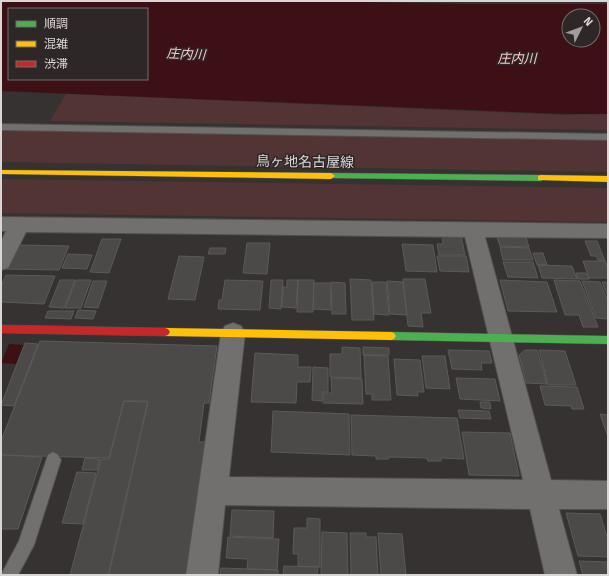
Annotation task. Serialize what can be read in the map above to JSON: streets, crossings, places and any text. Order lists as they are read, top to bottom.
{
  "streets": {
    "main road": ["鳥ヶ地名古屋線"]
  },
  "water": ["庄内川"],
  "legend": ["順調", "混雑", "渋滞"],
  "north": "top right"
}
